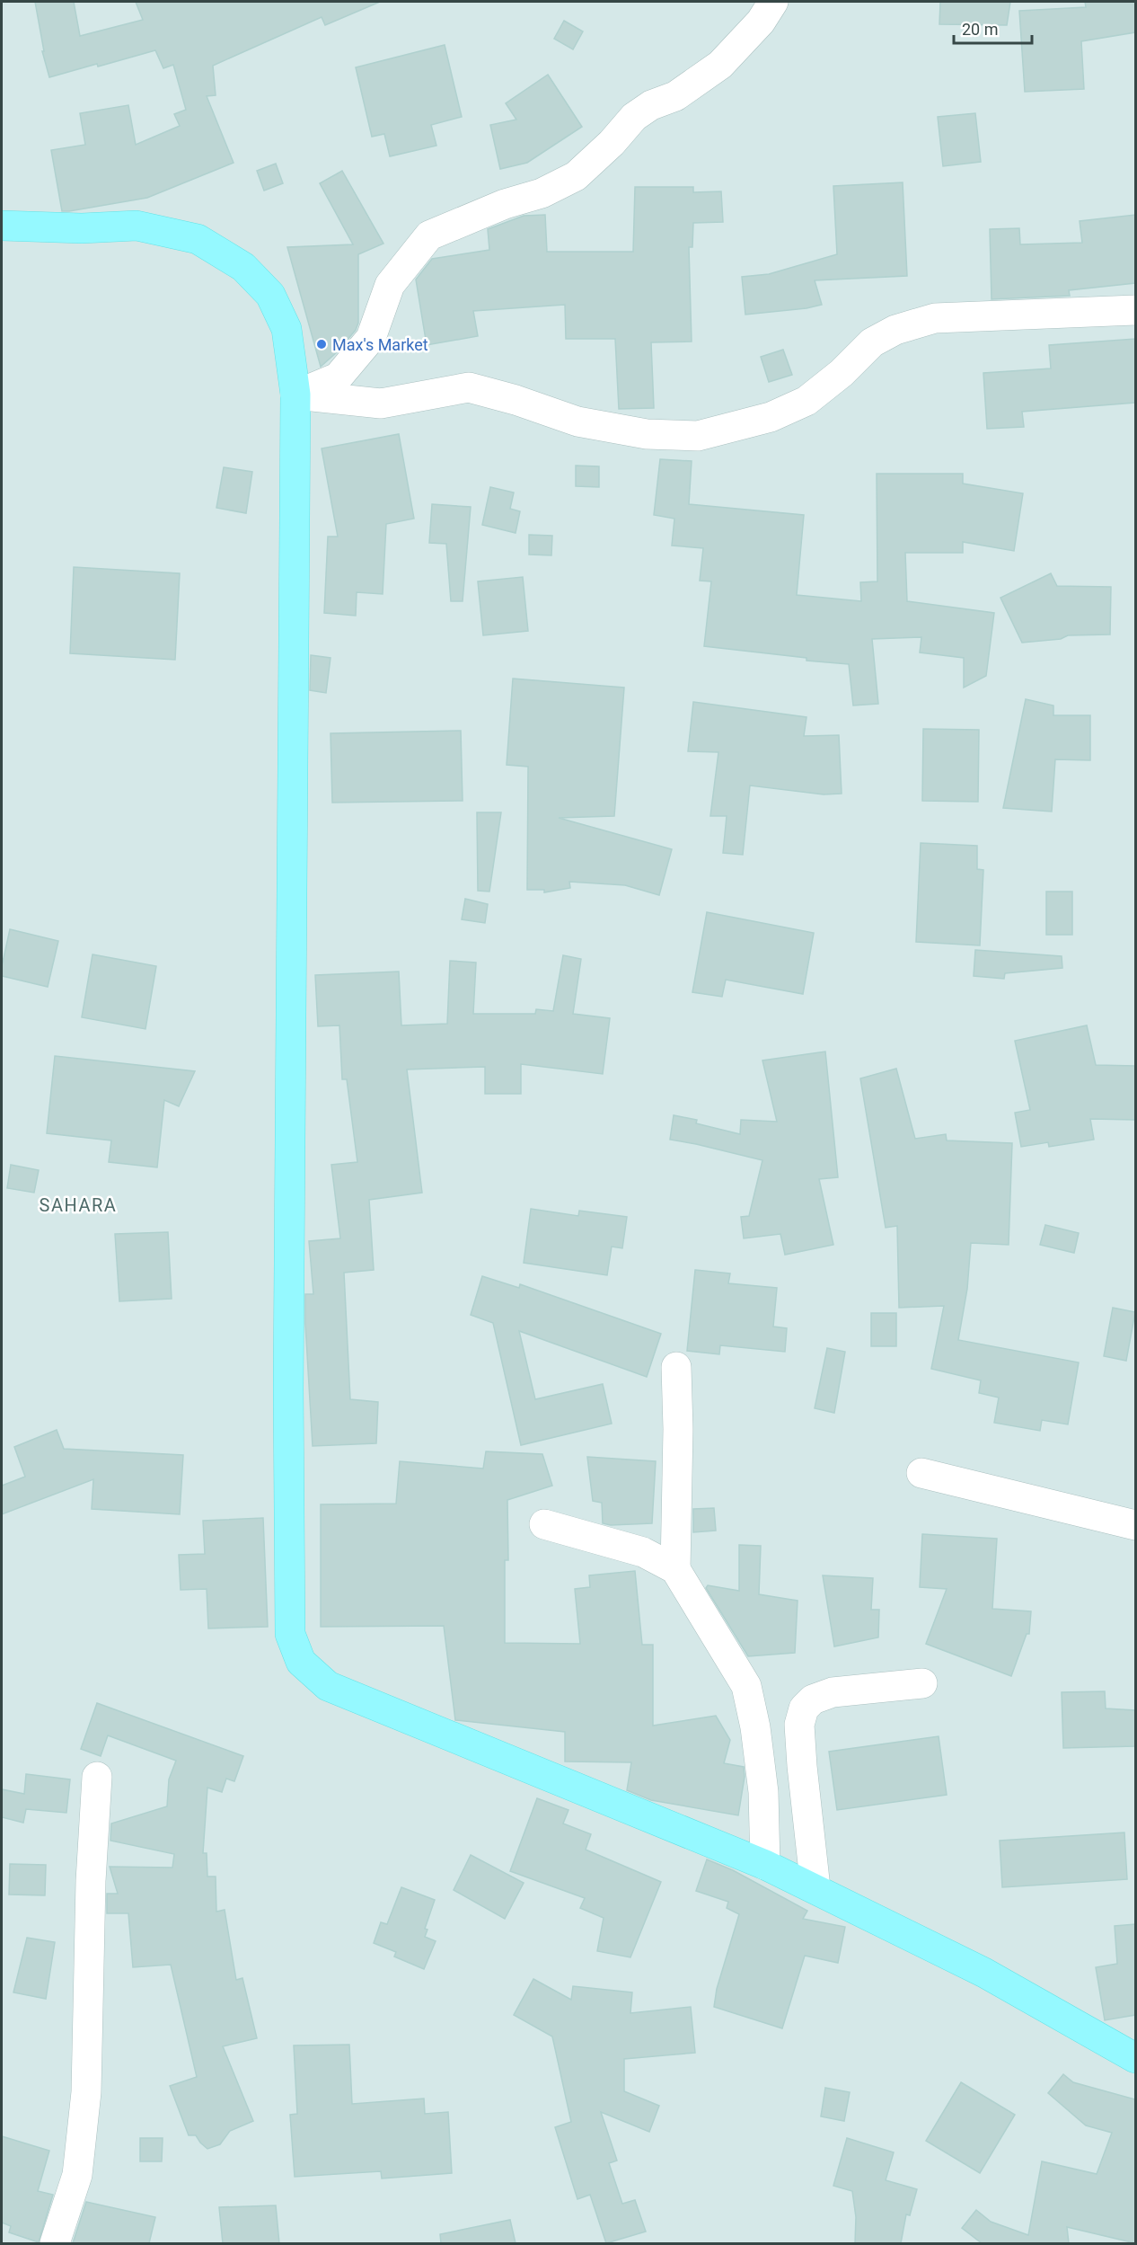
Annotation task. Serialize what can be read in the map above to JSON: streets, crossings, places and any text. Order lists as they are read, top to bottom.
{
  "districts": ["SAHARA"],
  "places": ["Max's Market"],
  "scale_bar": "20 m"
}
